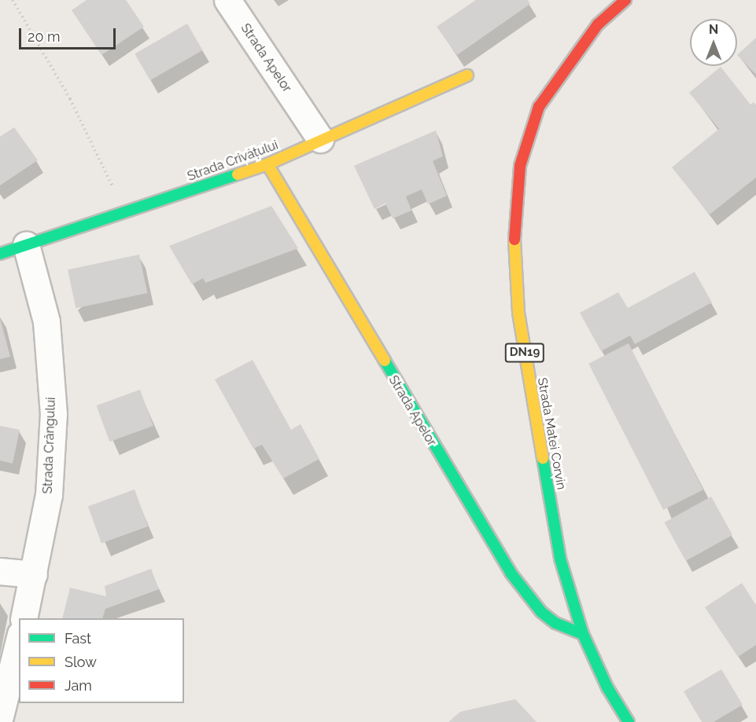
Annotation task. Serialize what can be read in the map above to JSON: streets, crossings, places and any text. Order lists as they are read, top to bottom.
{
  "streets": {
    "street": [
      "Strada Apelor",
      "Strada Crivățului",
      "DN19",
      "Strada Matei Corvin",
      "Strada Crângului"
    ]
  },
  "crossings": [
    ["Strada Apelor", "Strada Crivățului"],
    ["Strada Apelor", "Strada Matei Corvin"],
    ["Strada Crivățului", "Strada Crângului"]
  ],
  "legend": ["Fast", "Slow", "Jam"],
  "scale_bar": "20 m",
  "north": "top"
}
